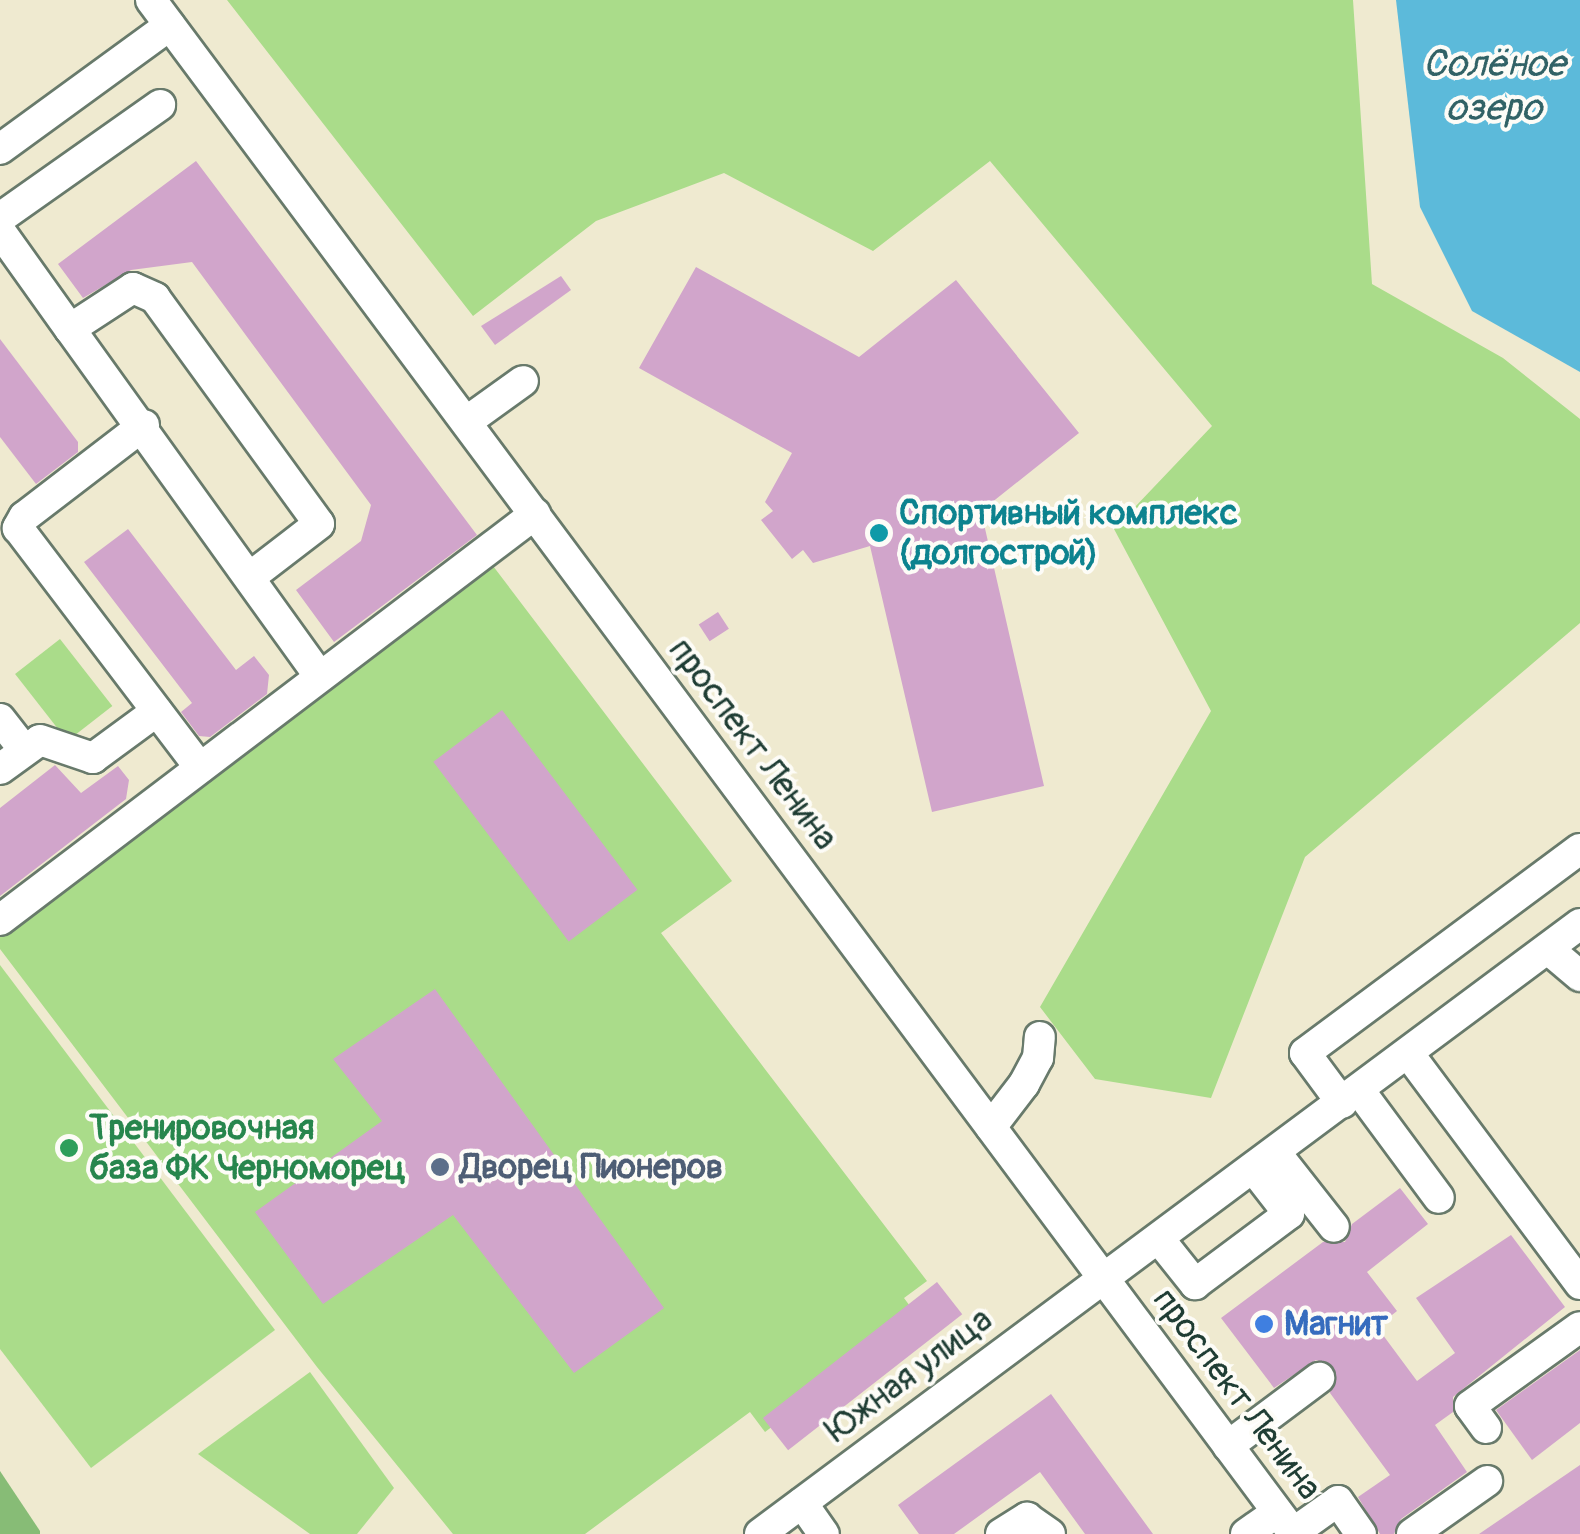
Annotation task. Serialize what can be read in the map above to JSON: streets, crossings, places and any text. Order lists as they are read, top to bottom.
{
  "streets": {
    "street": ["проспект Ленина", "Южная улица"]
  },
  "crossings": [
    ["проспект Ленина", "Южная улица"]
  ],
  "water": ["Солёное озеро"],
  "places": [
    "Спортивный комплекс (долгострой)",
    "Тренировочная база ФК Черноморец",
    "Дворец Пионеров",
    "Магнит"
  ]
}
